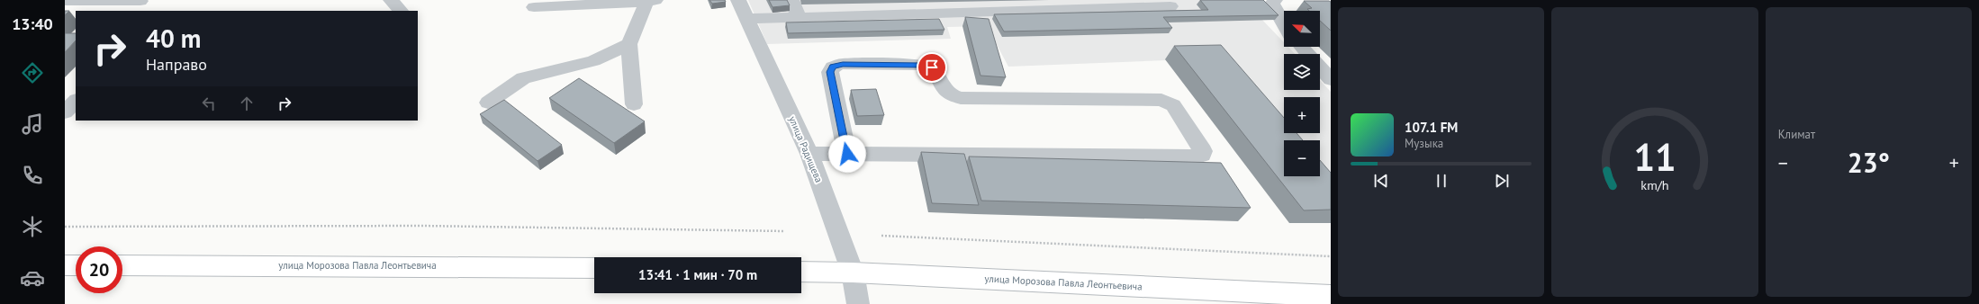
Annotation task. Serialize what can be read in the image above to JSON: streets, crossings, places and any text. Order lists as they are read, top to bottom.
{
  "streets": {
    "main road": ["улица Морозова Павла Леонтьевича"],
    "street": ["улица Радищева"]
  },
  "crossings": [
    ["улица Радищева", "улица Морозова Павла Леонтьевича"]
  ],
  "north": "top left",
  "page": {
    "tabs": "13:40",
    "tile": "Климат",
    "map_buttons": ["+", "−"],
    "turn": ["40 m", "Направо"],
    "song": ["107.1 FM", "Музыка"],
    "heat": ["−", "23°", "+"],
    "limit": "20",
    "trip": "13:41 · 1 мин · 70 m",
    "gauge": ["11", "km/h"]
  }
}
